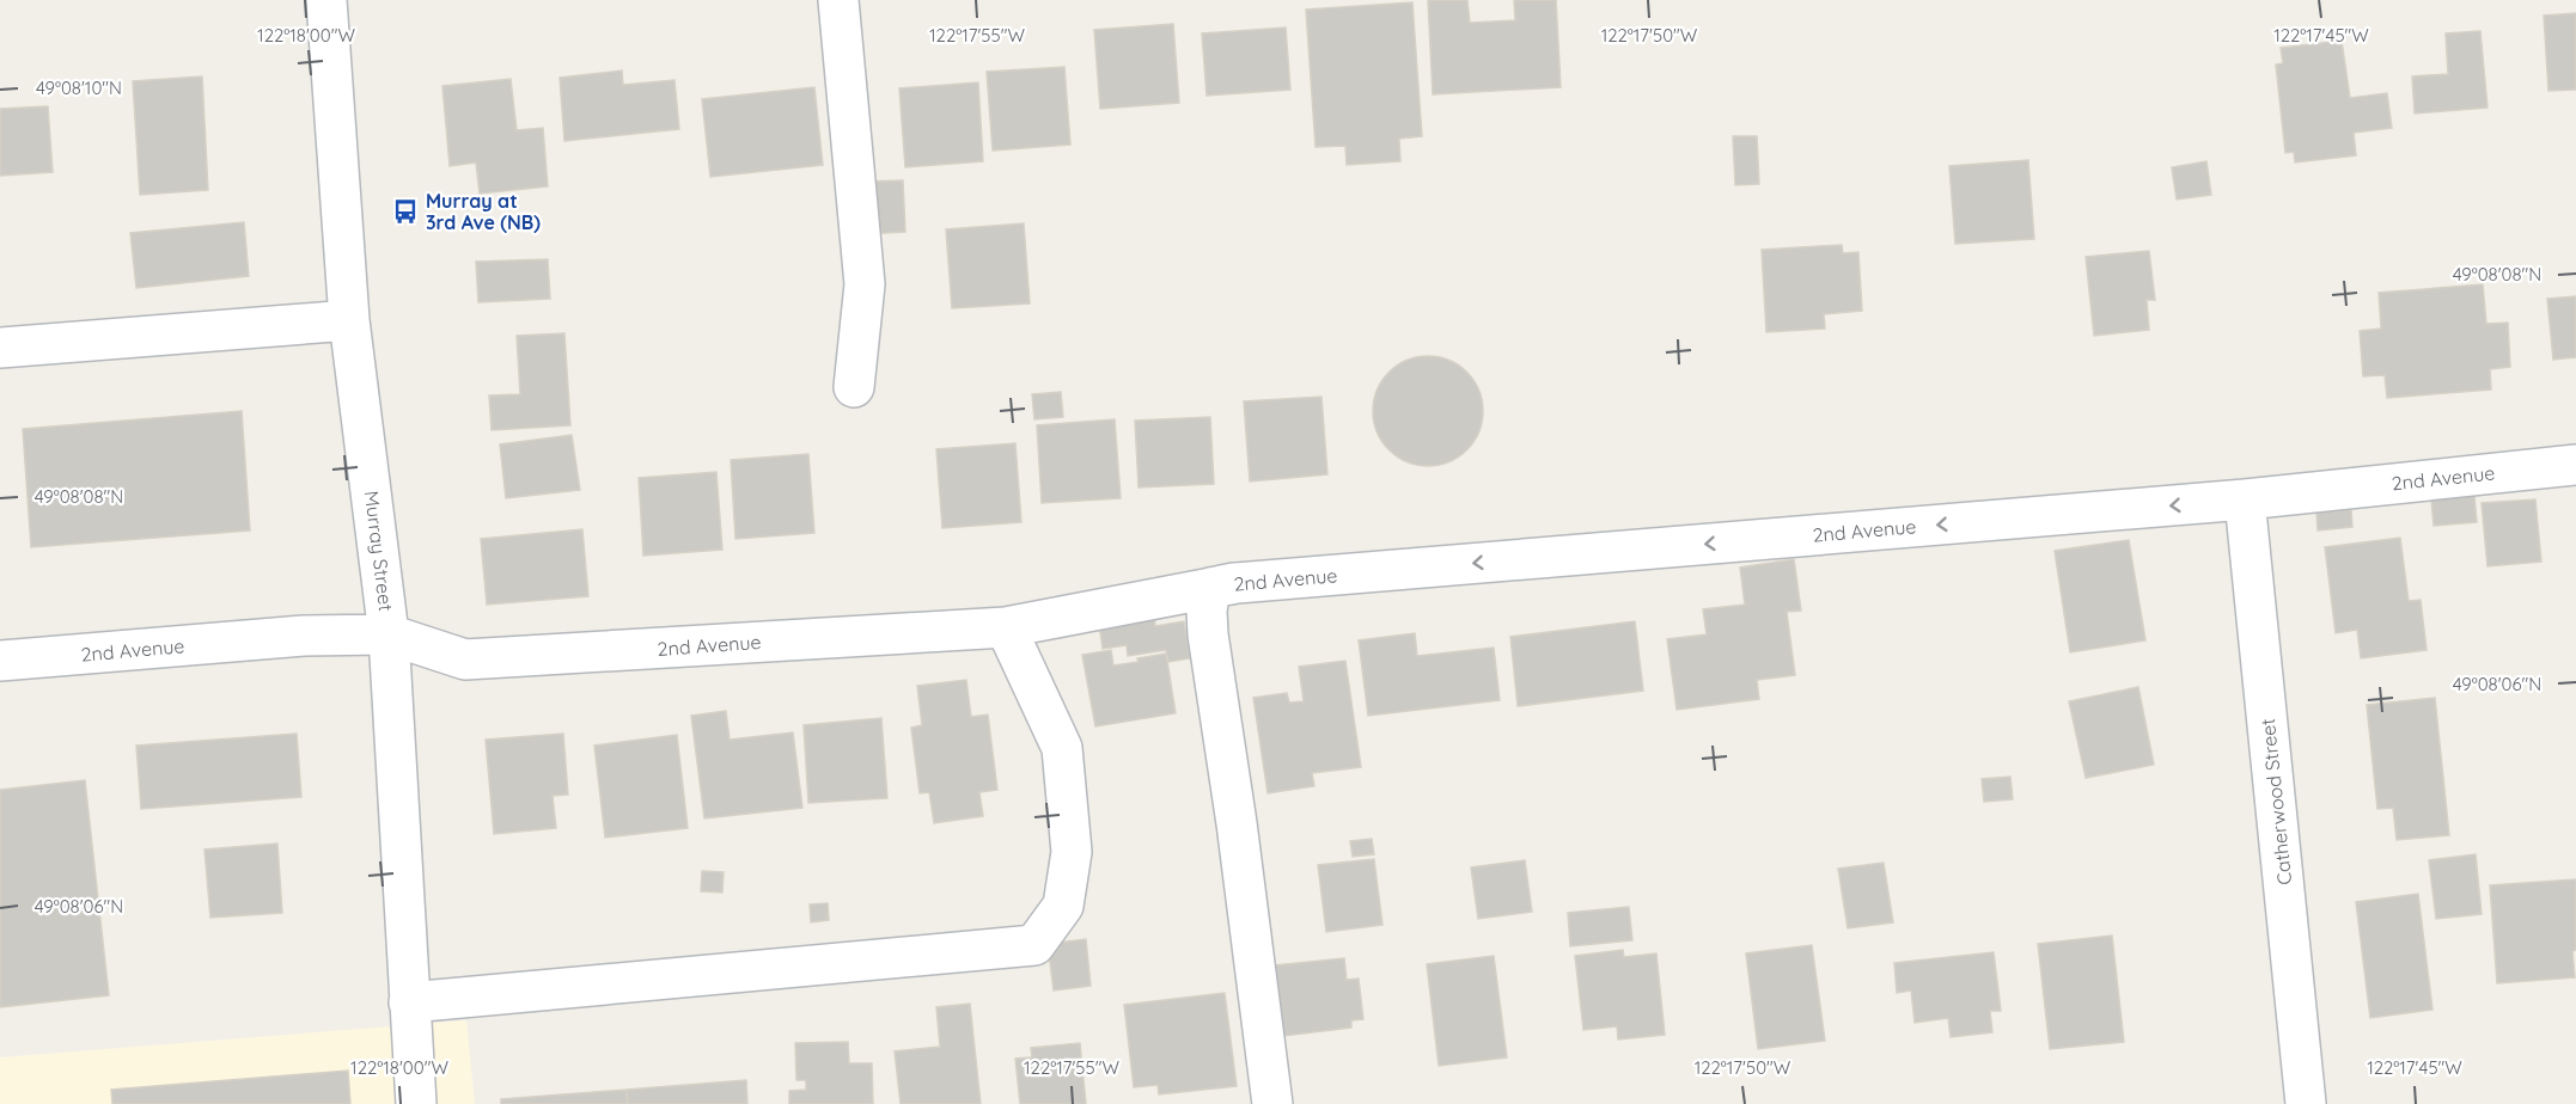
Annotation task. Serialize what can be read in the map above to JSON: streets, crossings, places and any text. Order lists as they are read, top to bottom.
{
  "streets": {
    "street": ["2nd Avenue", "Murray Street", "Catherwood Street"]
  },
  "crossings": [
    ["2nd Avenue", "Murray Street"],
    ["2nd Avenue", "Catherwood Street"]
  ],
  "one_way": ["2nd Avenue"],
  "places": {
    "bus stop": ["Murray at 3rd Ave (NB)"]
  },
  "coordinates": [
    "122°18'00\"W",
    "122°17'55\"W",
    "122°17'50\"W",
    "122°17'45\"W",
    "49°08'10\"N",
    "49°08'08\"N",
    "49°08'06\"N"
  ]
}
